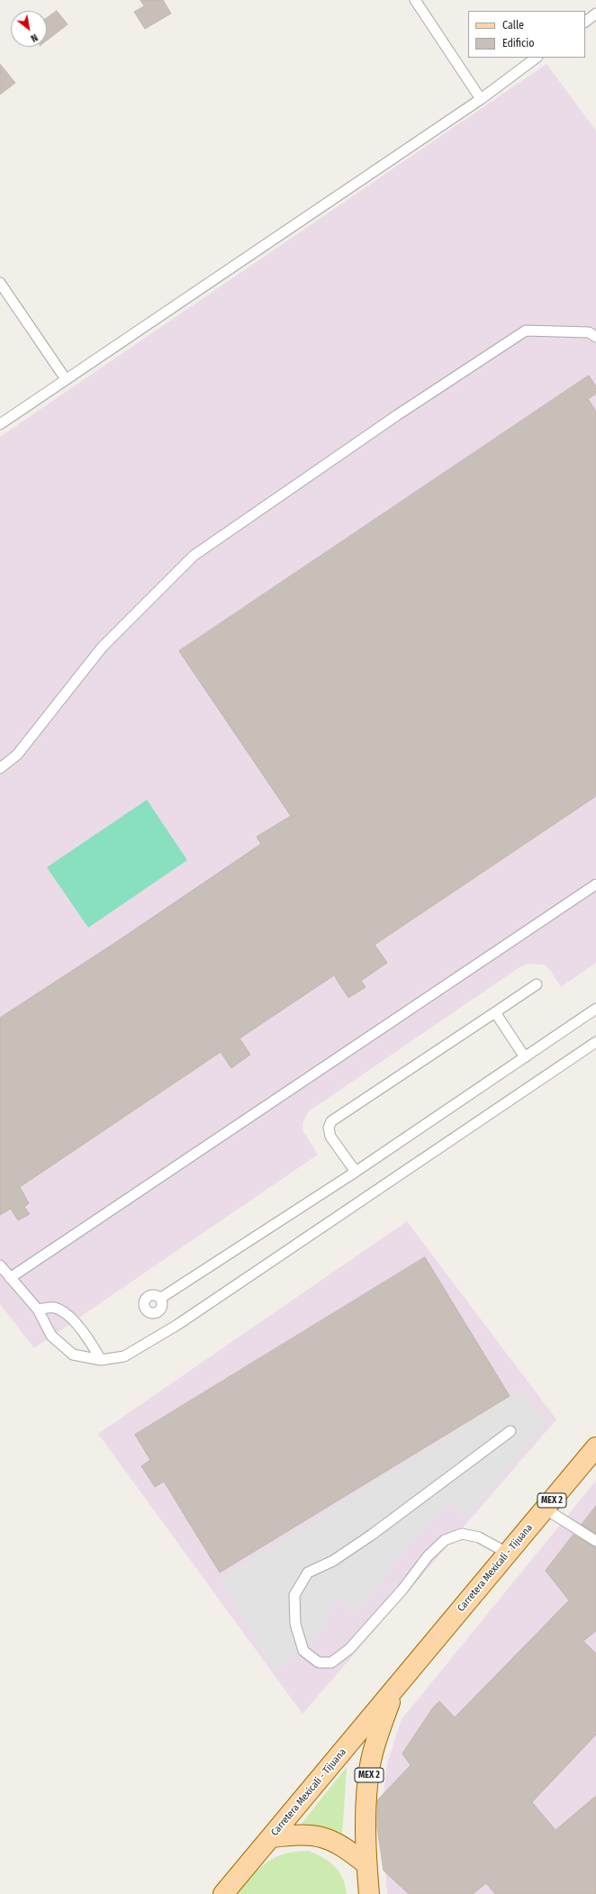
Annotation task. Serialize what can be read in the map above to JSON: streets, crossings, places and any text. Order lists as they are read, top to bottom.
{
  "streets": {
    "main road": ["MEX 2", "Carretera Mexicali - Tijuana"]
  },
  "legend": ["Calle", "Edificio"],
  "north": "bottom right"
}
